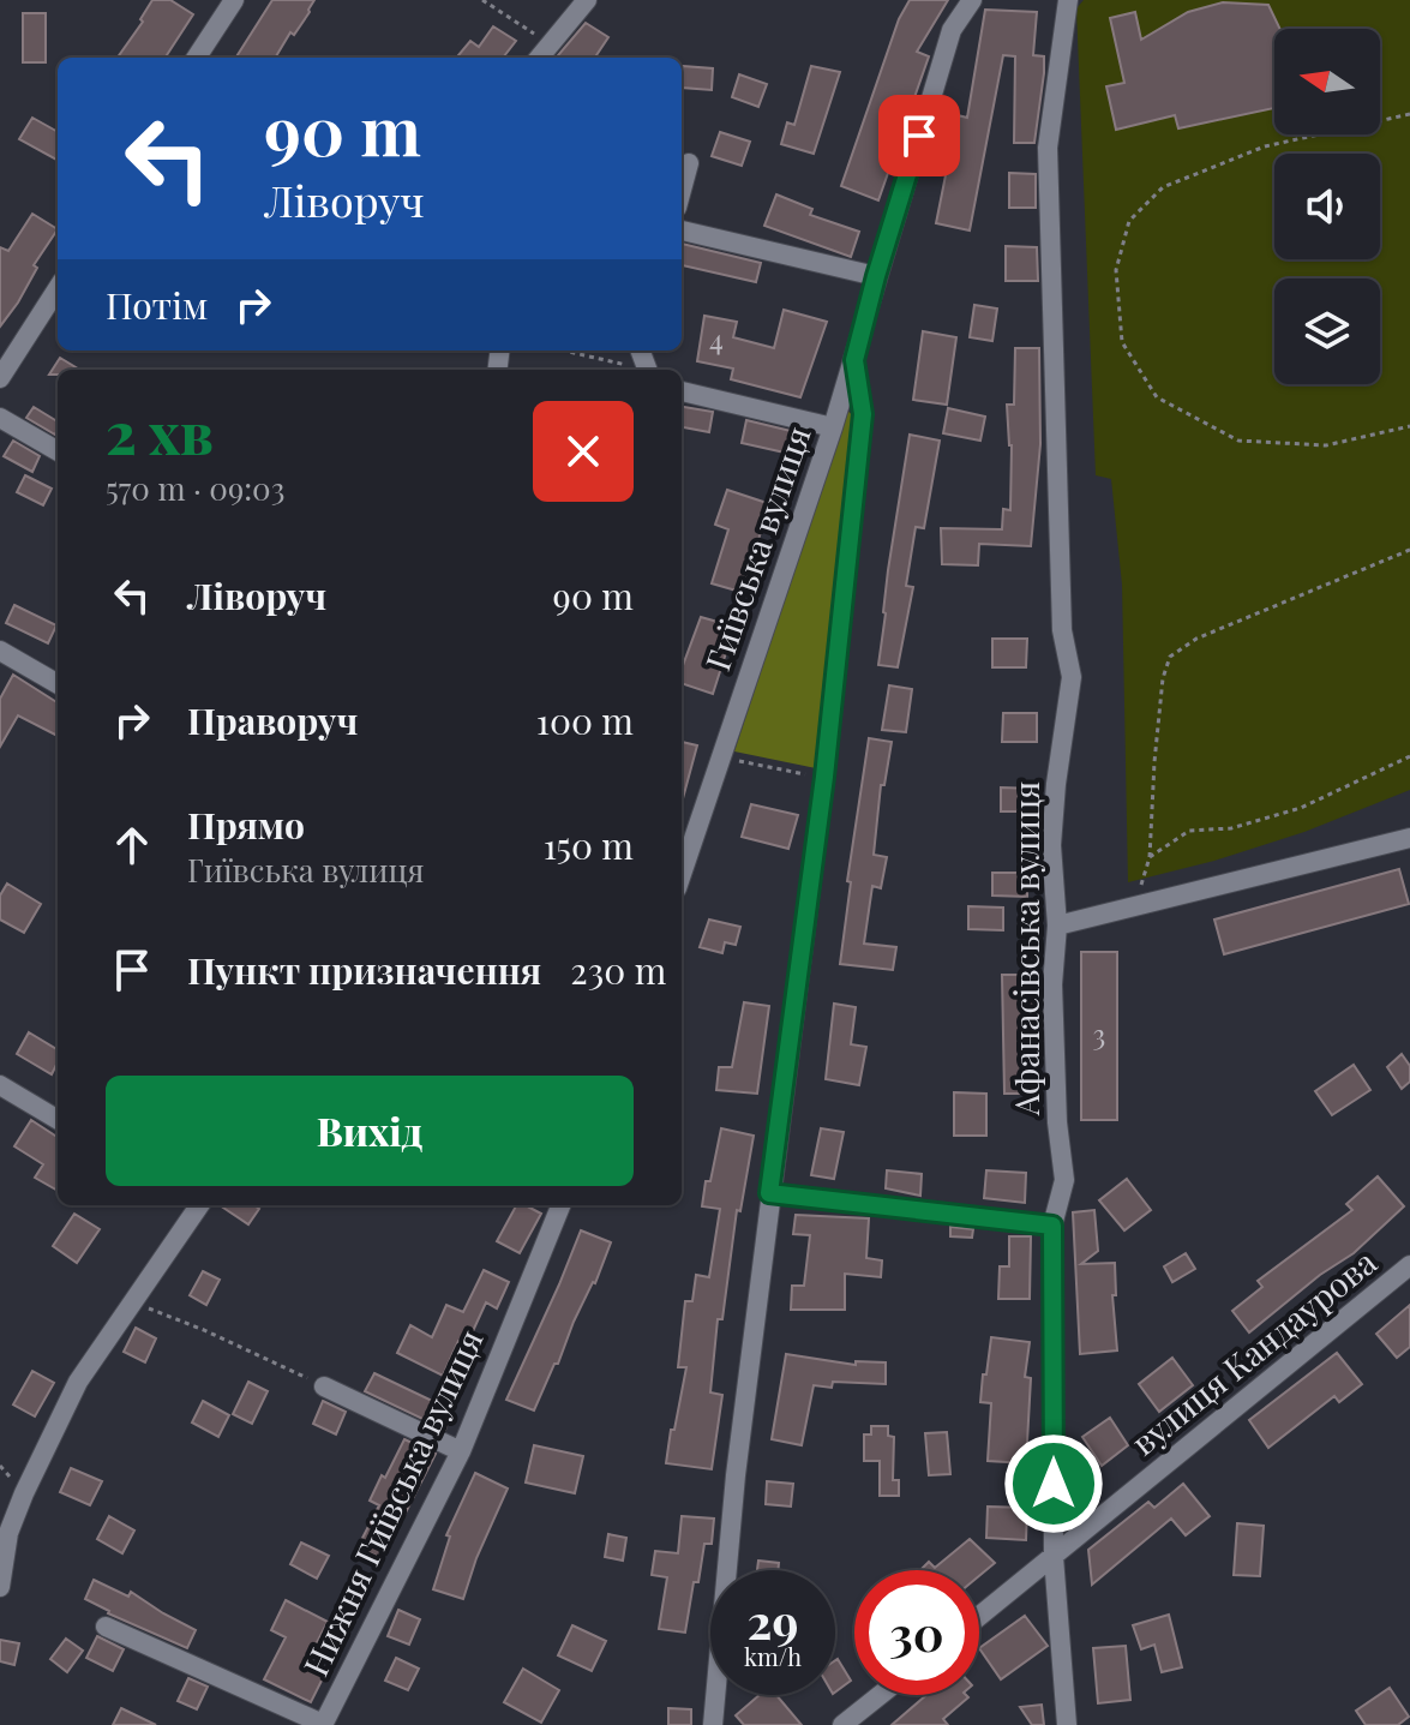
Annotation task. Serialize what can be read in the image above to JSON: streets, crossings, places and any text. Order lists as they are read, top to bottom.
{
  "streets": {
    "street": [
      "Гиївська вулиця",
      "Афанасівська вулиця",
      "вулиця Кандаурова",
      "Нижня Гиївська вулиця"
    ]
  },
  "crossings": [
    ["Афанасівська вулиця", "вулиця Кандаурова"]
  ],
  "house_numbers": ["4", "3"],
  "north": "left",
  "page": {
    "turn": ["90 m", "Ліворуч"],
    "then": "Потім",
    "heading": ["2 хв", "570 m · 09:03"],
    "list": [
      {
        "name": "Ліворуч",
        "value": "90 m"
      },
      {
        "name": "Праворуч",
        "value": "100 m"
      },
      {
        "name": "Прямо",
        "note": "Гиївська вулиця",
        "value": "150 m"
      },
      {
        "name": "Пункт призначення",
        "value": "230 m"
      }
    ],
    "buttons": "Вихід",
    "speed": "29 km/h",
    "limit": "30"
  }
}
